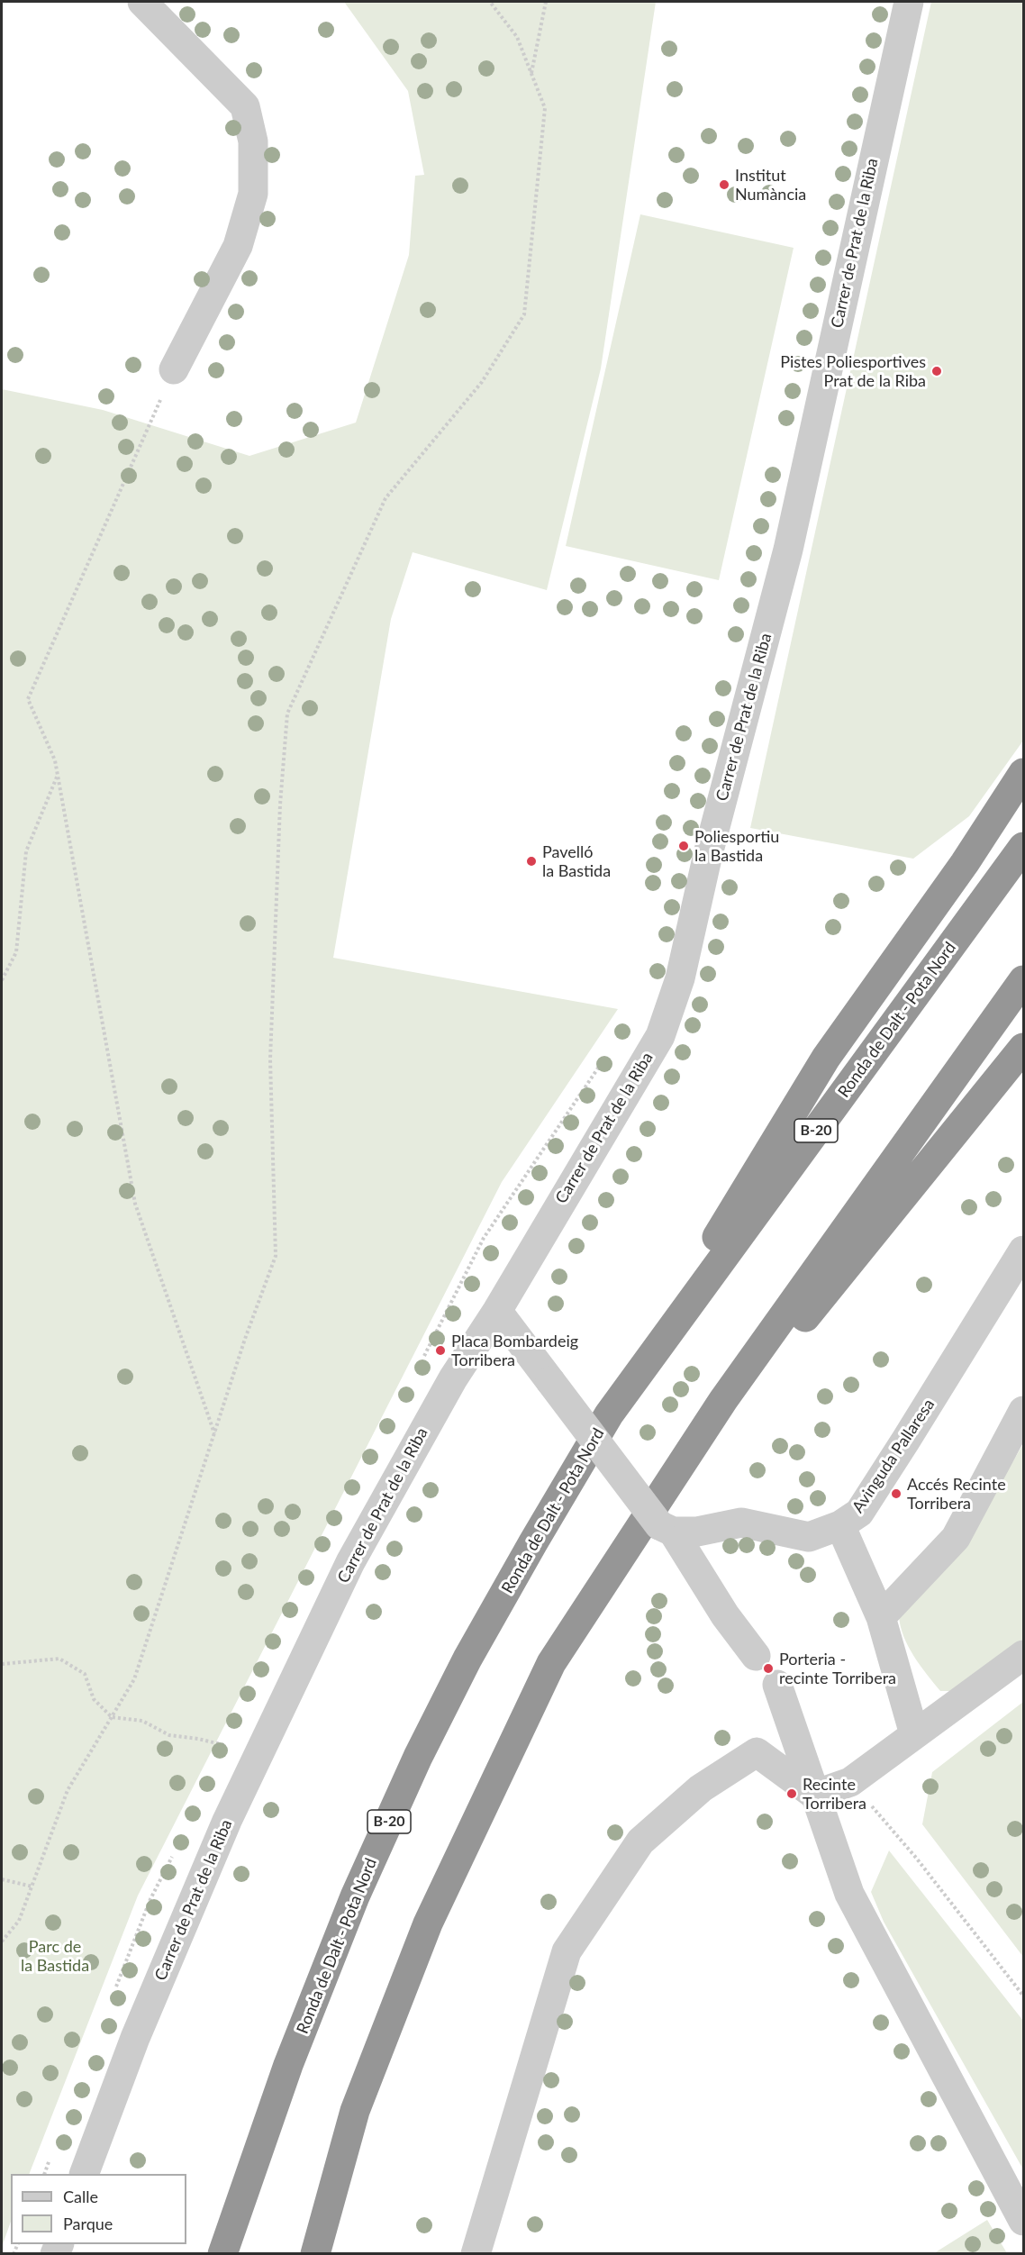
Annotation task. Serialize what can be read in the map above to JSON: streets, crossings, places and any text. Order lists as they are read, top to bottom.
{
  "streets": {
    "highway": ["Ronda de Dalt - Pota Nord", "B-20"],
    "street": ["Carrer de Prat de la Riba", "Avinguda Pallaresa"]
  },
  "parks": ["Parc de la Bastida"],
  "places": [
    "Institut Numància",
    "Pistes Poliesportives Prat de la Riba",
    "Poliesportiu la Bastida",
    "Pavelló la Bastida",
    "Placa Bombardeig Torribera",
    "Accés Recinte Torribera",
    "Porteria - recinte Torribera",
    "Recinte Torribera"
  ],
  "legend": ["Calle", "Parque"]
}
